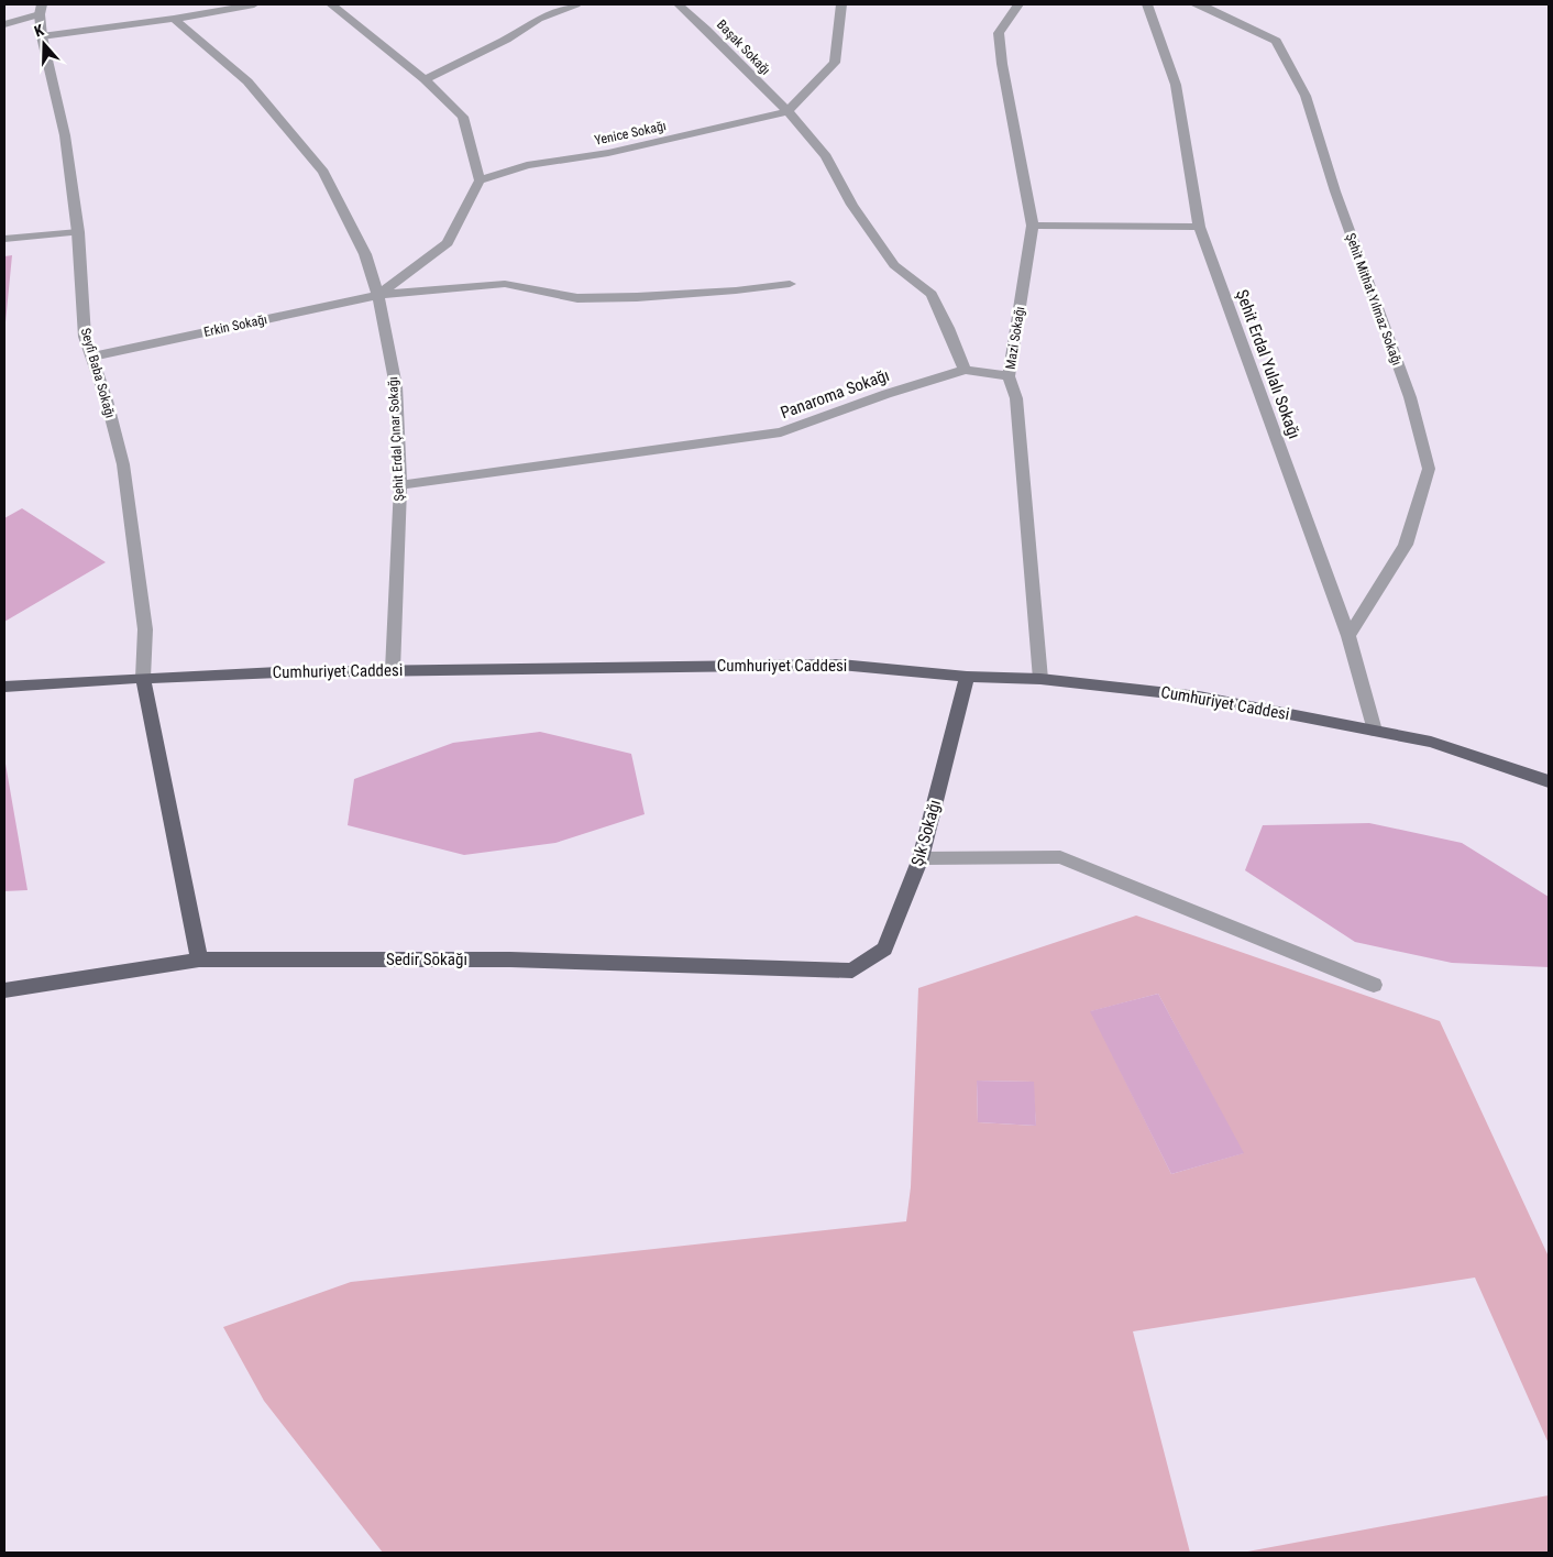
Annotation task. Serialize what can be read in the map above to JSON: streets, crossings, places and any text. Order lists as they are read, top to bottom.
{
  "streets": {
    "main road": ["Cumhuriyet Caddesi", "Şık Sokağı", "Sedir Sokağı"],
    "street": [
      "Başak Sokağı",
      "Yenice Sokağı",
      "Şehit Mithat Yılmaz Sokağı",
      "Erkin Sokağı",
      "Mazi Sokağı",
      "Şehit Erdal Yulalı Sokağı",
      "Seyfi Baba Sokağı",
      "Panaroma Sokağı",
      "Şehit Erdal Çınar Sokağı"
    ]
  },
  "crossings": [
    ["Başak Sokağı", "Yenice Sokağı"],
    ["Şehit Mithat Yılmaz Sokağı", "Şehit Erdal Yulalı Sokağı"],
    ["Erkin Sokağı", "Seyfi Baba Sokağı"],
    ["Erkin Sokağı", "Şehit Erdal Çınar Sokağı"],
    ["Mazi Sokağı", "Cumhuriyet Caddesi"],
    ["Şehit Erdal Yulalı Sokağı", "Cumhuriyet Caddesi"],
    ["Seyfi Baba Sokağı", "Cumhuriyet Caddesi"],
    ["Panaroma Sokağı", "Şehit Erdal Çınar Sokağı"],
    ["Şehit Erdal Çınar Sokağı", "Cumhuriyet Caddesi"],
    ["Cumhuriyet Caddesi", "Şık Sokağı"],
    ["Şık Sokağı", "Sedir Sokağı"]
  ],
  "north": "top"
}
